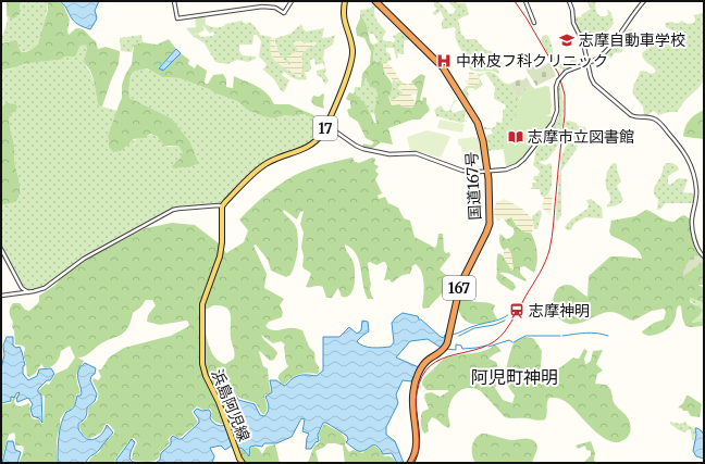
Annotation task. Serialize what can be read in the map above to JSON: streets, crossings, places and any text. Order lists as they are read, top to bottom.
{
  "streets": {
    "highway": ["国道167号", "167"],
    "main road": ["17", "浜島阿児線"]
  },
  "crossings": [
    ["17", "浜島阿児線"]
  ],
  "districts": ["阿児町神明"],
  "places": {
    "school or university": ["志摩自動車学校"],
    "hospital": ["中林皮フ科クリニック"],
    "library": ["志摩市立図書館"],
    "station": ["志摩神明"]
  }
}
